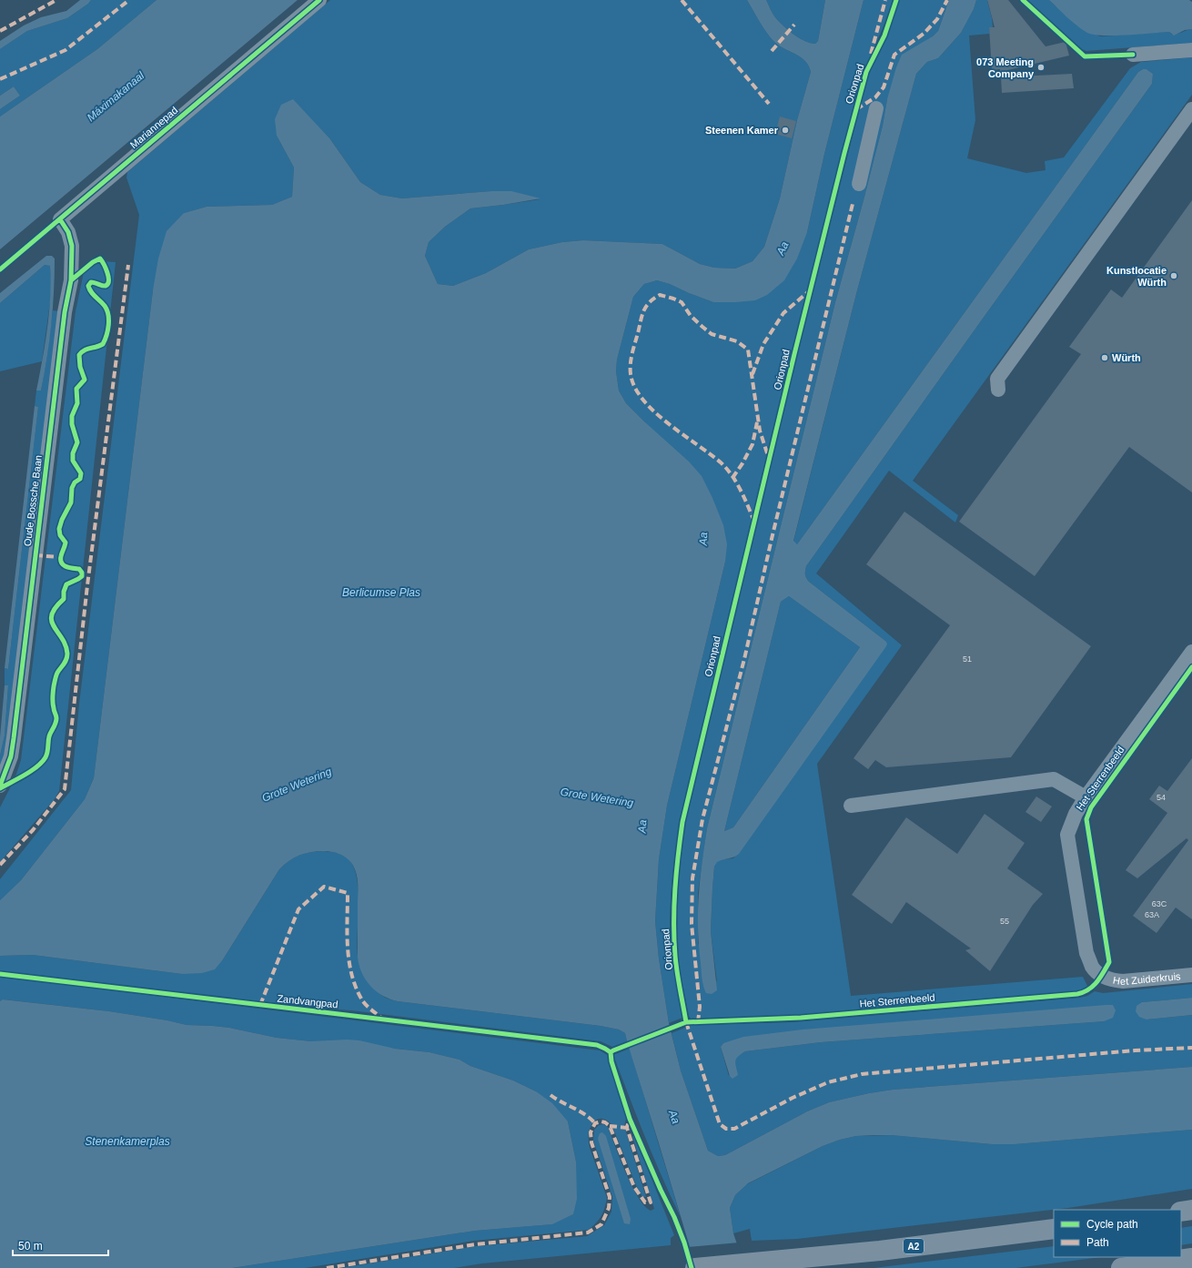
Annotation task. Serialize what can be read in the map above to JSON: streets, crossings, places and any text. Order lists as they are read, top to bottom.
{
  "streets": {
    "highway": ["A2"],
    "street": [
      "Mariannepad",
      "Oude Bossche Baan",
      "Het Sterrenbeeld",
      "Het Zuiderkruis"
    ],
    "cycle path": ["Orionpad", "Zandvangpad"]
  },
  "crossings": [
    ["Mariannepad", "Oude Bossche Baan"],
    ["Het Sterrenbeeld", "Het Zuiderkruis"]
  ],
  "water": [
    "Máximakanaal",
    "Aa",
    "Berlicumse Plas",
    "Grote Wetering",
    "Stenenkamerplas"
  ],
  "places": [
    "073 Meeting Company",
    "Steenen Kamer",
    "Kunstlocatie Würth",
    "Würth"
  ],
  "house_numbers": [
    "51",
    "54",
    "63C",
    "63A",
    "55"
  ],
  "legend": ["Cycle path", "Path"],
  "scale_bar": "50 m"
}
